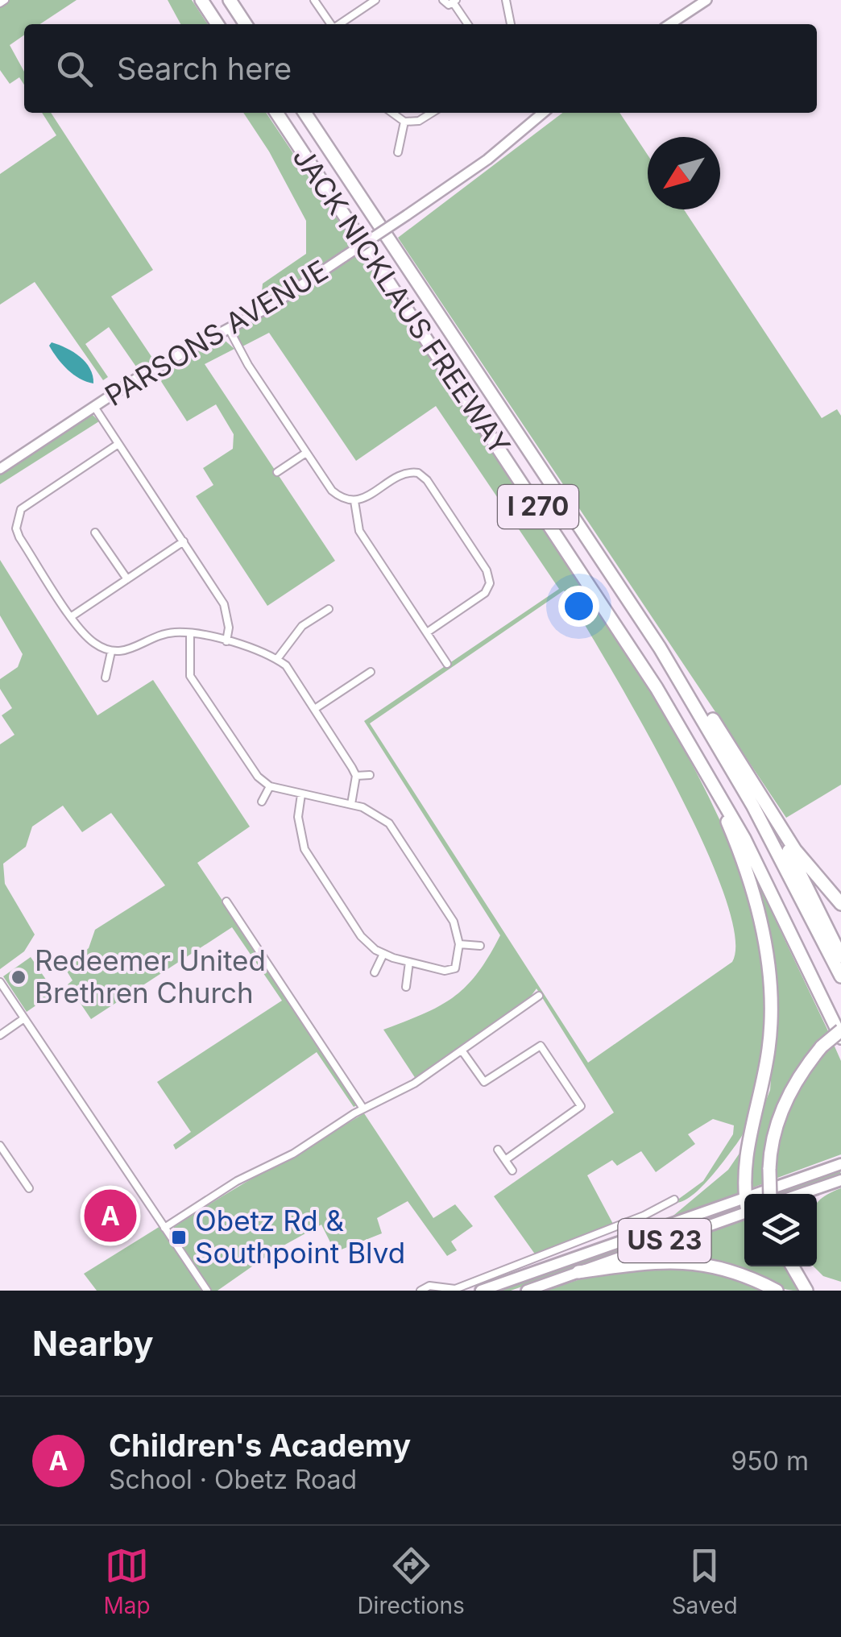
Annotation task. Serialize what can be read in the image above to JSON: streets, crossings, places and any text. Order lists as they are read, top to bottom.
{
  "streets": {
    "highway": ["JACK NICKLAUS FREEWAY", "I 270"],
    "main road": ["US 23"],
    "street": ["PARSONS AVENUE"]
  },
  "places": {
    "other": ["Redeemer United Brethren Church"],
    "transit": ["Obetz Rd & Southpoint Blvd"]
  },
  "north": "bottom left",
  "page": {
    "search": "Search here",
    "pins": "A",
    "heading": "Nearby",
    "list": [
      {
        "mark": "A",
        "name": "Children's Academy",
        "note": "School · Obetz Road",
        "value": "950 m"
      }
    ],
    "nav": ["Map", "Directions", "Saved"]
  }
}
